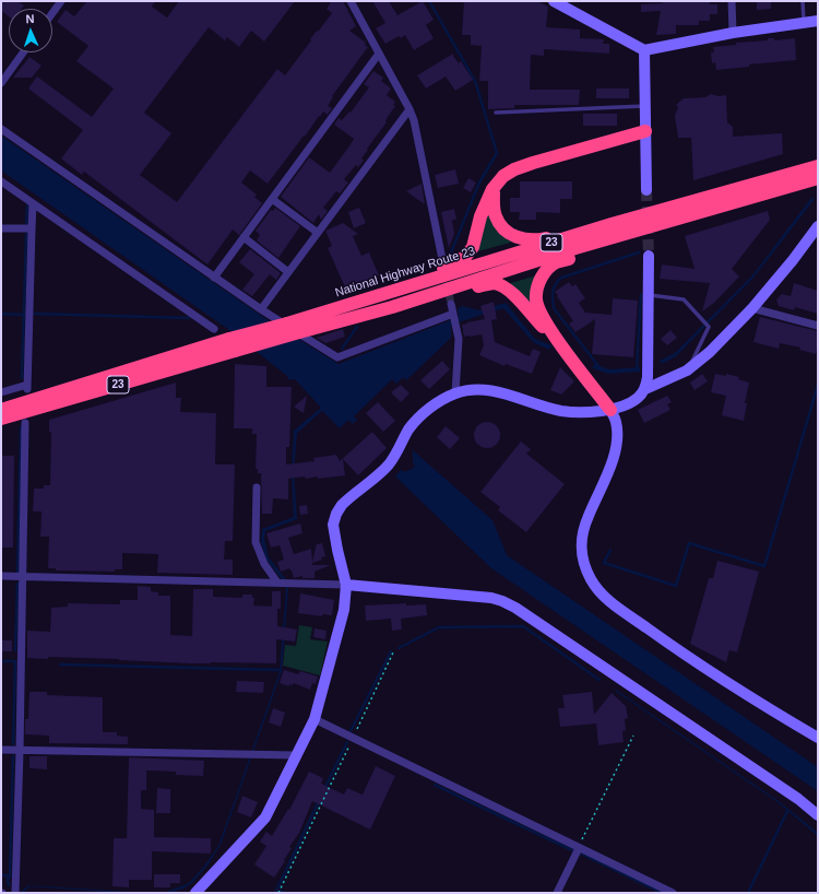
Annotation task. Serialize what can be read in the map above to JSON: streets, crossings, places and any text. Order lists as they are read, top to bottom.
{
  "streets": {
    "highway": ["23", "National Highway Route 23"]
  },
  "crossings": [
    ["23", "National Highway Route 23"]
  ],
  "north": "top"
}
